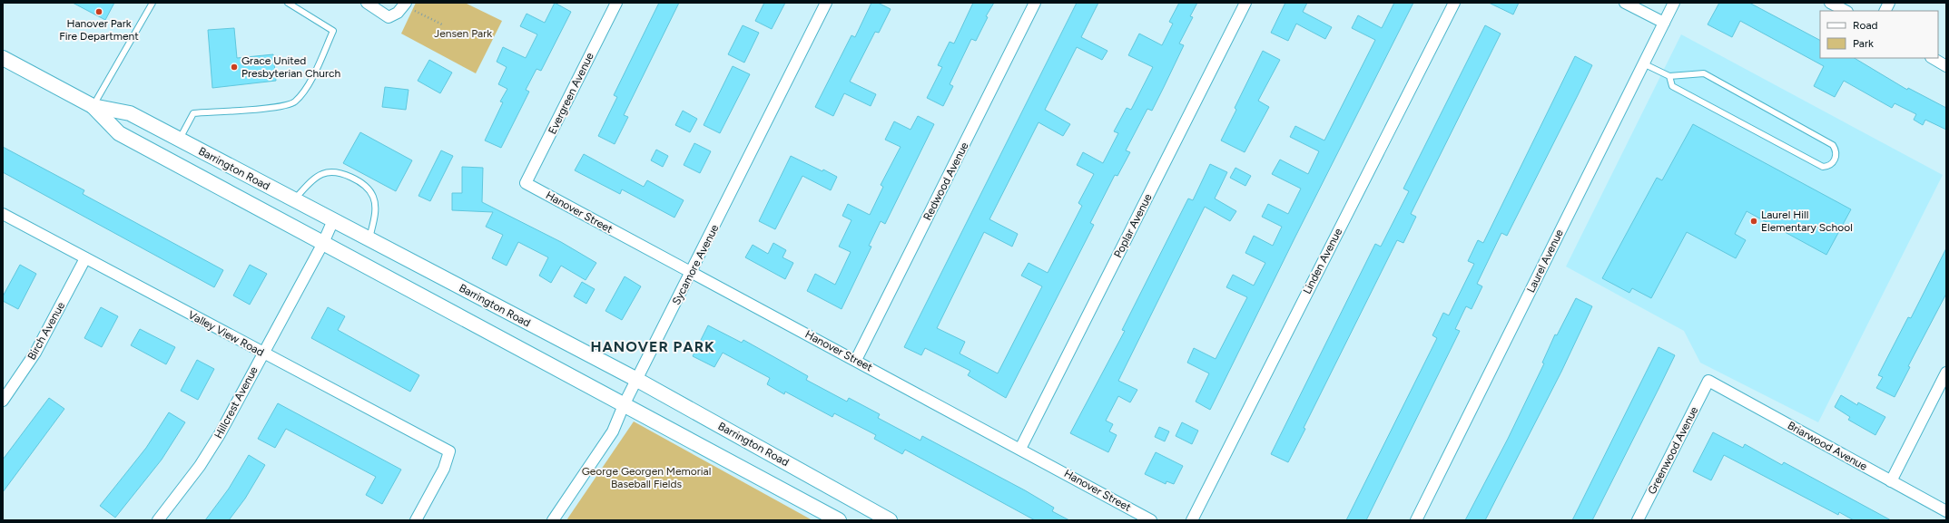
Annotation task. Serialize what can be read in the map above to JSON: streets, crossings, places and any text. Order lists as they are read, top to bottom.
{
  "streets": {
    "main road": ["Barrington Road"],
    "street": [
      "Evergreen Avenue",
      "Redwood Avenue",
      "Hanover Street",
      "Poplar Avenue",
      "Linden Avenue",
      "Laurel Avenue",
      "Sycamore Avenue",
      "Birch Avenue",
      "Valley View Road",
      "Hillcrest Avenue",
      "Briarwood Avenue",
      "Greenwood Avenue"
    ]
  },
  "crossings": [
    ["Evergreen Avenue", "Hanover Street"],
    ["Barrington Road", "Sycamore Avenue"],
    ["Barrington Road", "Hillcrest Avenue"],
    ["Redwood Avenue", "Hanover Street"],
    ["Hanover Street", "Poplar Avenue"],
    ["Hanover Street", "Sycamore Avenue"],
    ["Birch Avenue", "Valley View Road"],
    ["Valley View Road", "Hillcrest Avenue"],
    ["Briarwood Avenue", "Greenwood Avenue"]
  ],
  "districts": ["HANOVER PARK"],
  "parks": ["Jensen Park", "George Georgen Memorial Baseball Fields"],
  "places": ["Hanover Park Fire Department", "Grace United Presbyterian Church", "Laurel Hill Elementary School"],
  "legend": ["Road", "Park"]
}
